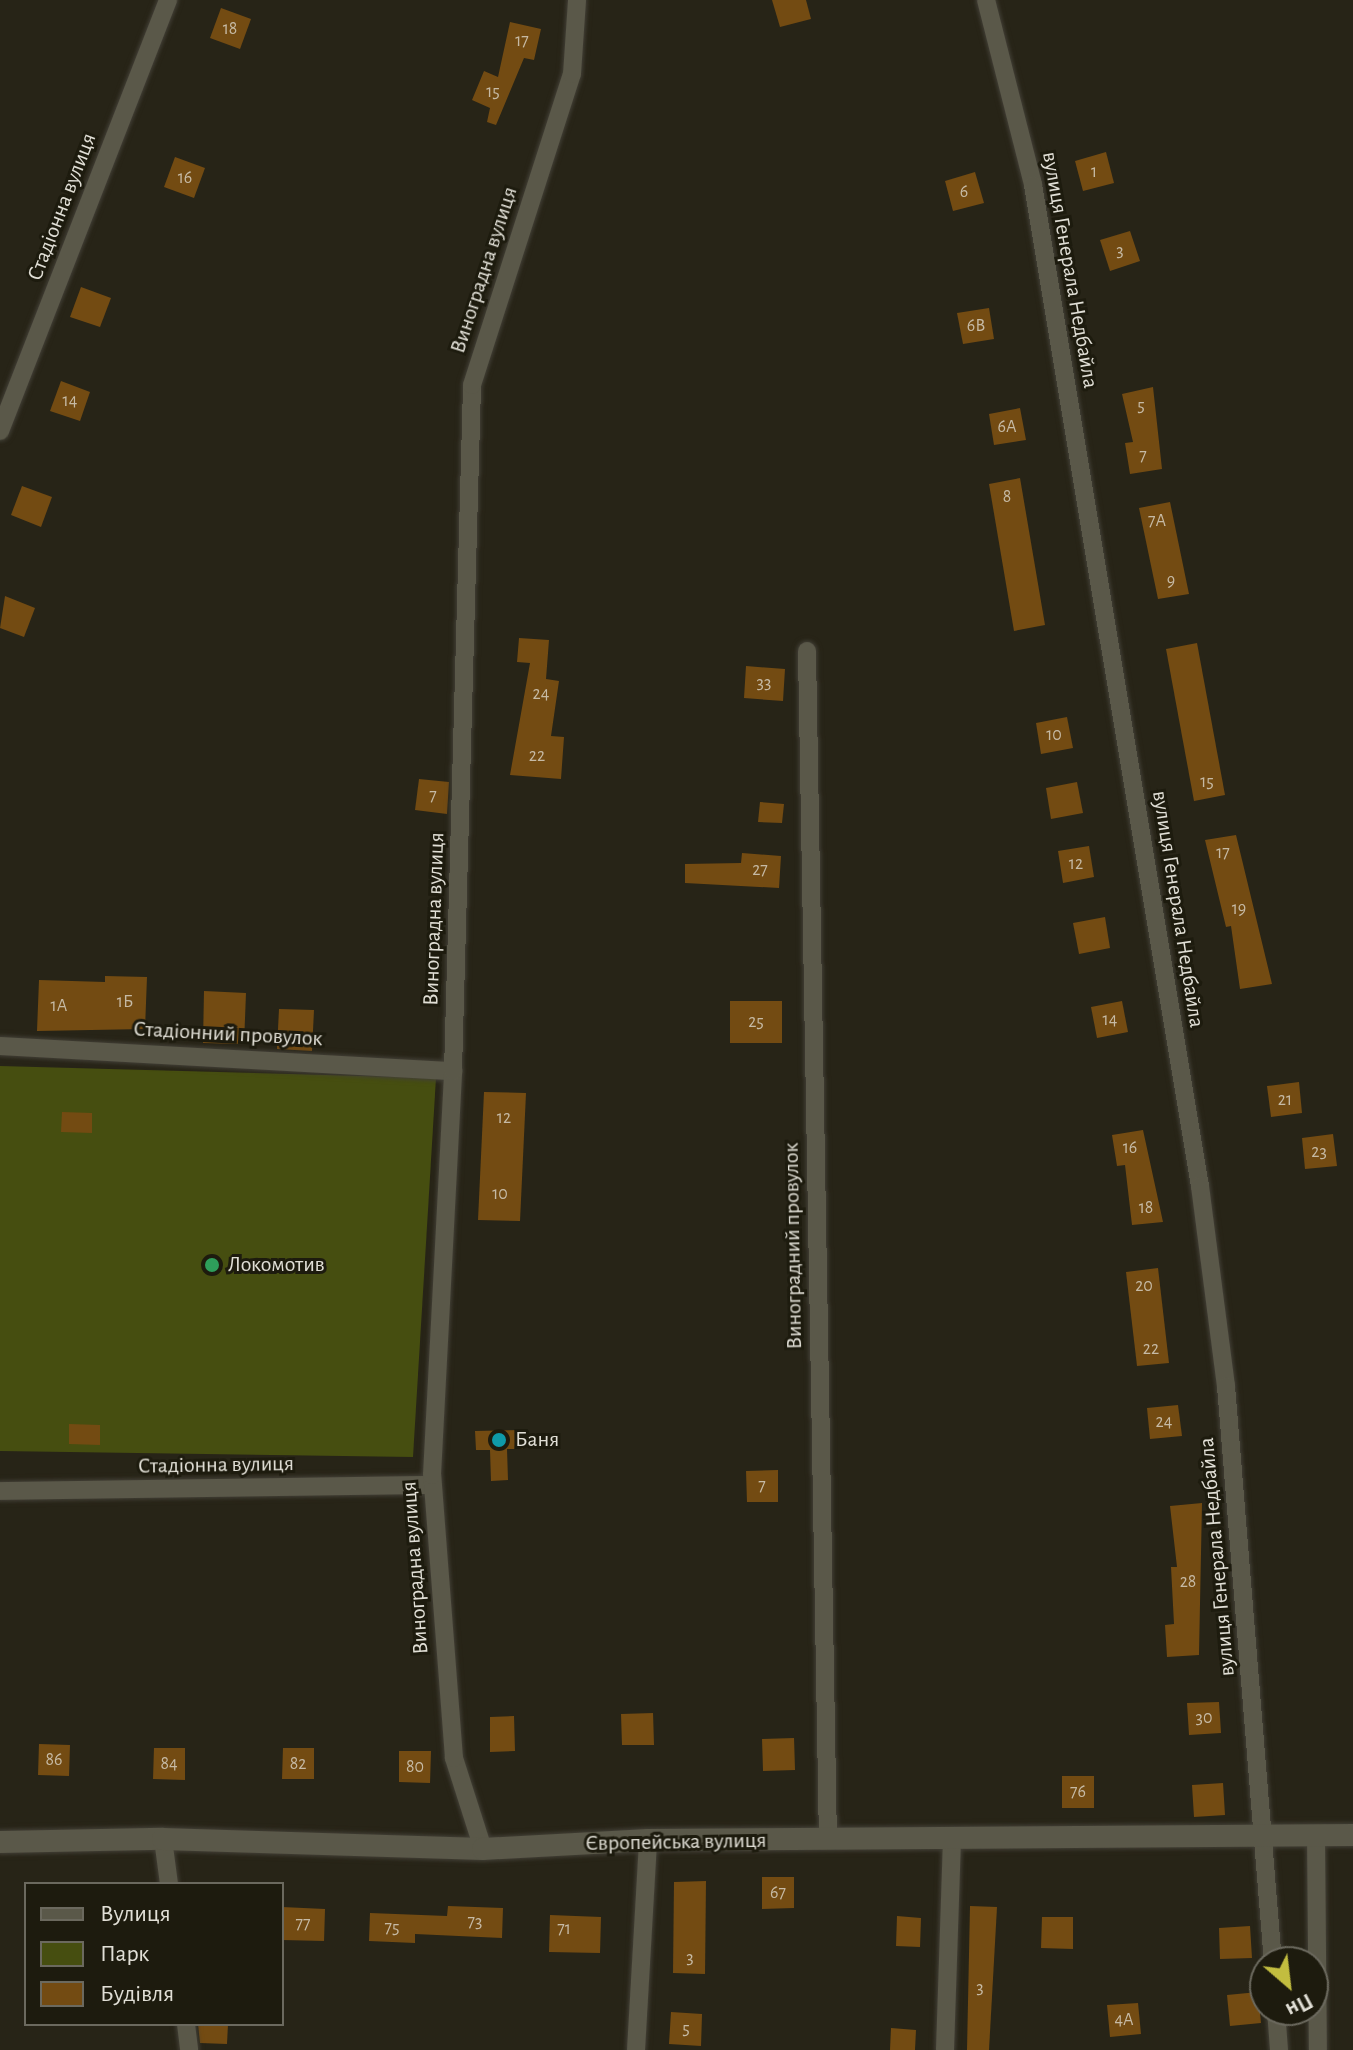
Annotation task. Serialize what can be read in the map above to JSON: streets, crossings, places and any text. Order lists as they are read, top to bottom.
{
  "streets": {
    "street": [
      "Стадіонна вулиця",
      "Виноградна вулиця",
      "вулиця Генерала Недбайла",
      "Стадіонний провулок",
      "Виноградний провулок",
      "Європейська вулиця"
    ]
  },
  "crossings": [
    ["Стадіонна вулиця", "Виноградна вулиця"],
    ["Виноградна вулиця", "Стадіонний провулок"],
    ["Виноградна вулиця", "Європейська вулиця"],
    ["вулиця Генерала Недбайла", "Європейська вулиця"],
    ["Виноградний провулок", "Європейська вулиця"]
  ],
  "places": ["Локомотив", "Баня"],
  "house_numbers": [
    "18",
    "17",
    "15",
    "1",
    "16",
    "6",
    "3",
    "6В",
    "14",
    "5",
    "6А",
    "7",
    "8",
    "7А",
    "9",
    "33",
    "24",
    "10",
    "22",
    "15",
    "7",
    "17",
    "12",
    "27",
    "19",
    "1Б",
    "1А",
    "14",
    "25",
    "21",
    "12",
    "16",
    "23",
    "10",
    "18",
    "20",
    "22",
    "24",
    "7",
    "28",
    "30",
    "86",
    "84",
    "82",
    "80",
    "76",
    "67",
    "73",
    "77",
    "75",
    "71",
    "3",
    "3",
    "4А",
    "5"
  ],
  "legend": ["Вулиця", "Парк", "Будівля"],
  "north": "bottom right"
}
